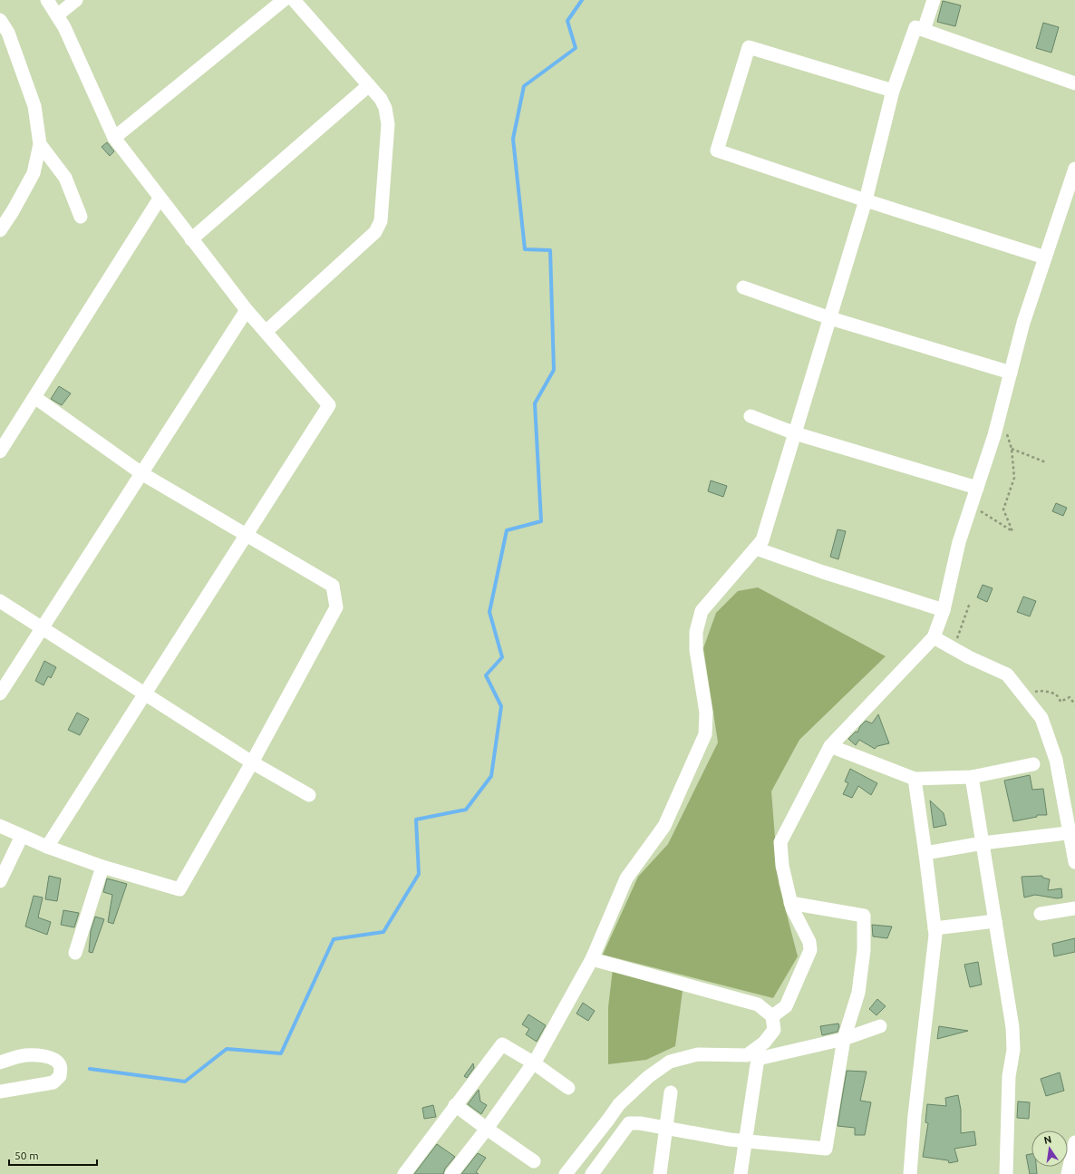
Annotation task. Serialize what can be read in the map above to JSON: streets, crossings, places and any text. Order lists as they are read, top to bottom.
{
  "scale_bar": "50 m",
  "north": "top"
}
